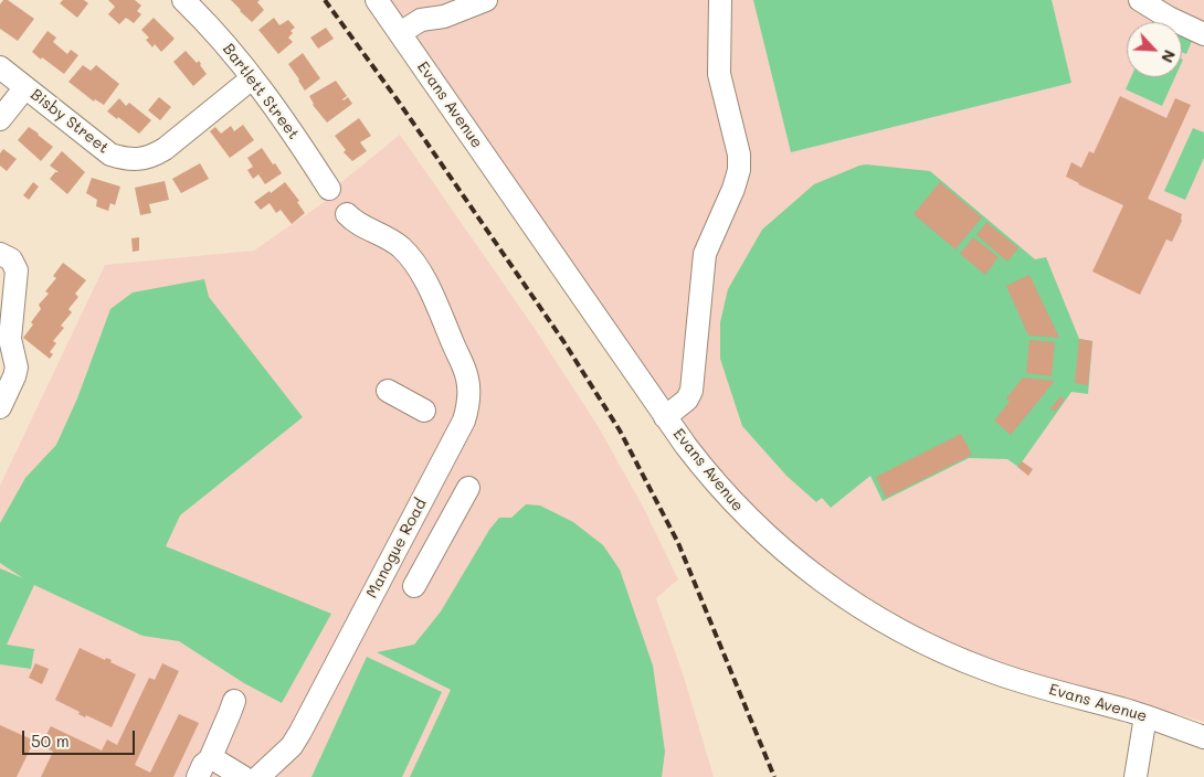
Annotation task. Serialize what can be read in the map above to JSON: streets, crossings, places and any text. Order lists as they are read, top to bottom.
{
  "streets": {
    "street": [
      "Bartlett Street",
      "Evans Avenue",
      "Bisby Street",
      "Manogue Road"
    ]
  },
  "crossings": [
    ["Bartlett Street", "Bisby Street"]
  ],
  "scale_bar": "50 m",
  "north": "bottom right"
}
